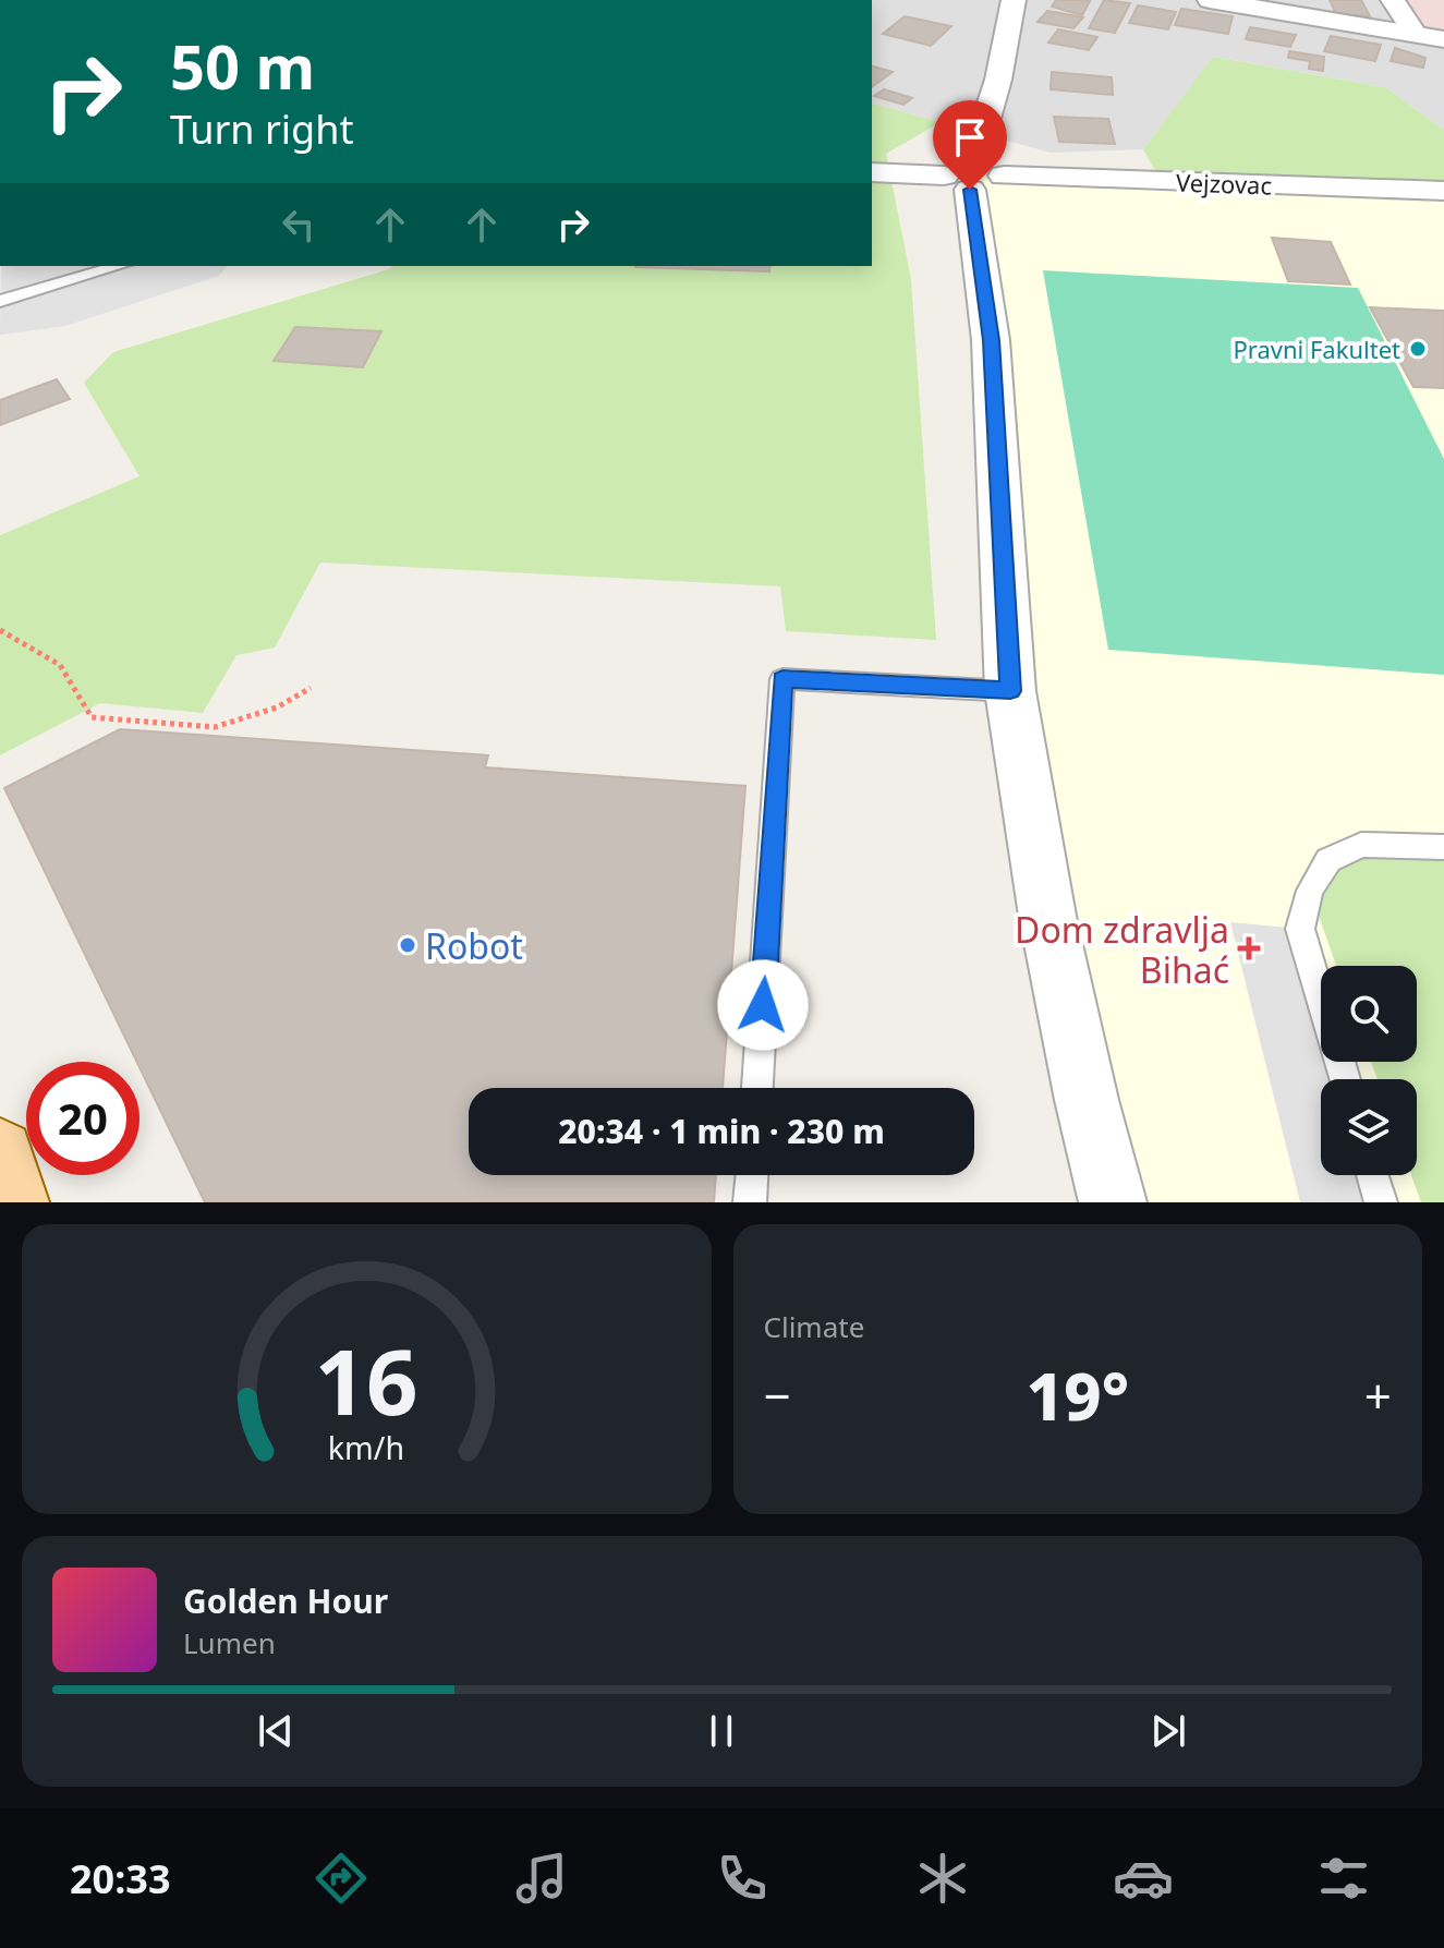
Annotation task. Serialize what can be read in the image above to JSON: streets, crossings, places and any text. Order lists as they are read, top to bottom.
{
  "streets": {
    "street": ["Vejzovac"]
  },
  "places": {
    "other": ["Pravni Fakultet", "Robot"],
    "health": ["Dom zdravlja Bihać"]
  },
  "page": {
    "turn": ["50 m", "Turn right"],
    "limit": "20",
    "trip": "20:34 · 1 min · 230 m",
    "tile": "Climate",
    "heat": ["−", "19°", "+"],
    "song": ["Golden Hour", "Lumen"],
    "tabs": "20:33",
    "gauge": ["16", "km/h"]
  }
}
